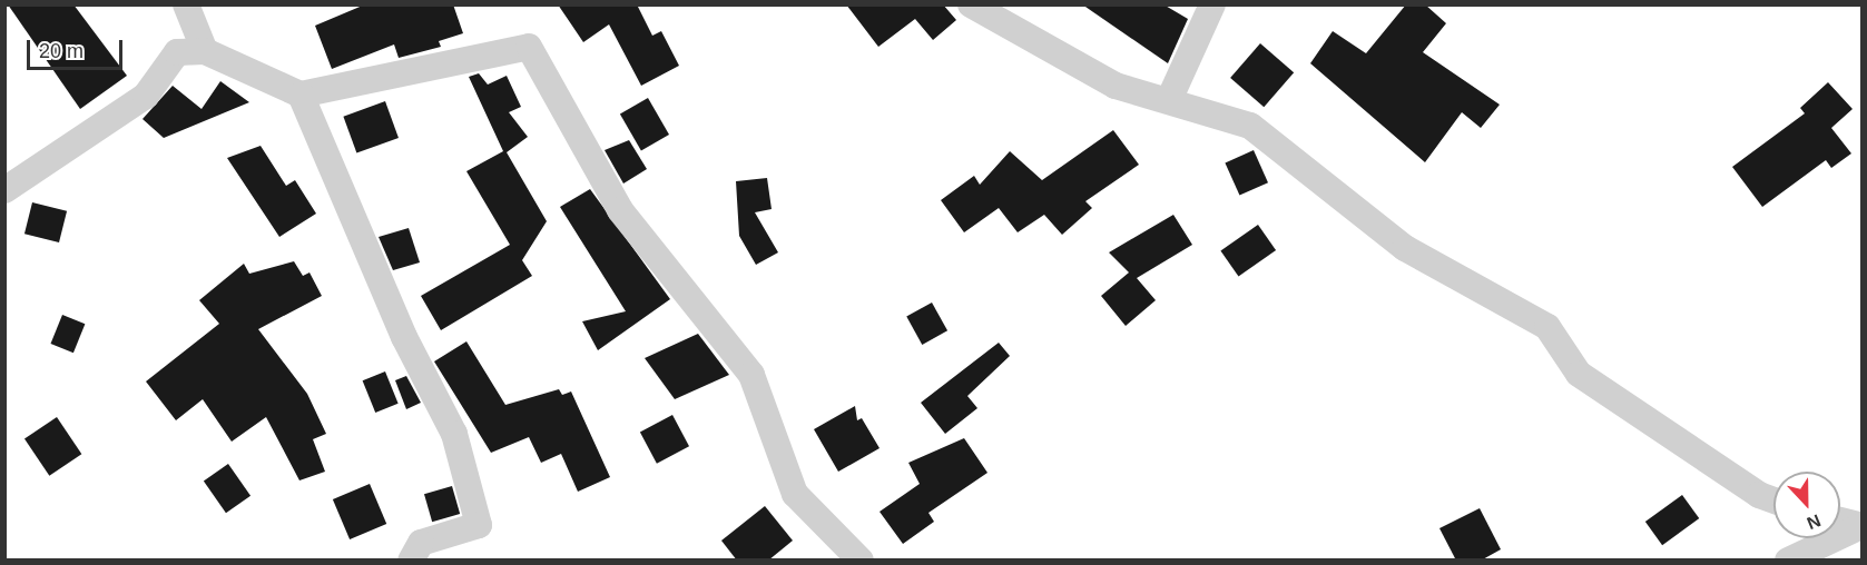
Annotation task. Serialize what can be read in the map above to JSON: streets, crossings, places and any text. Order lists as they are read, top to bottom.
{
  "scale_bar": "20 m",
  "north": "bottom"
}
